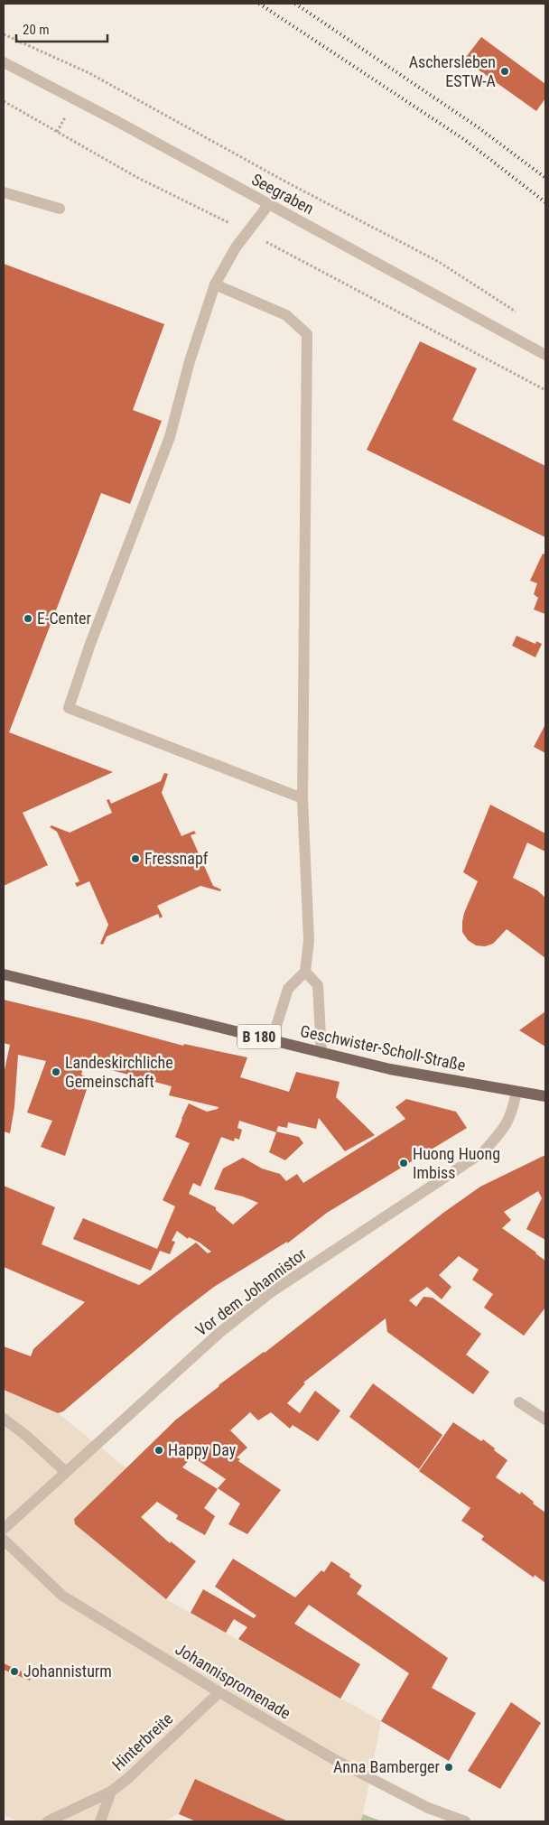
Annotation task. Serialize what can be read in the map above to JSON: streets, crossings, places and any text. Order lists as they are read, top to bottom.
{
  "streets": {
    "main road": ["B 180", "Geschwister-Scholl-Straße"],
    "street": [
      "Seegraben",
      "Vor dem Johannistor",
      "Johannispromenade",
      "Hinterbreite"
    ]
  },
  "crossings": [
    ["Geschwister-Scholl-Straße", "Vor dem Johannistor"],
    ["Johannispromenade", "Hinterbreite"]
  ],
  "places": [
    "Aschersleben ESTW-A",
    "E-Center",
    "Fressnapf",
    "Landeskirchliche Gemeinschaft",
    "Huong Huong Imbiss",
    "Happy Day",
    "Johannisturm",
    "Anna Bamberger"
  ],
  "scale_bar": "20 m"
}
